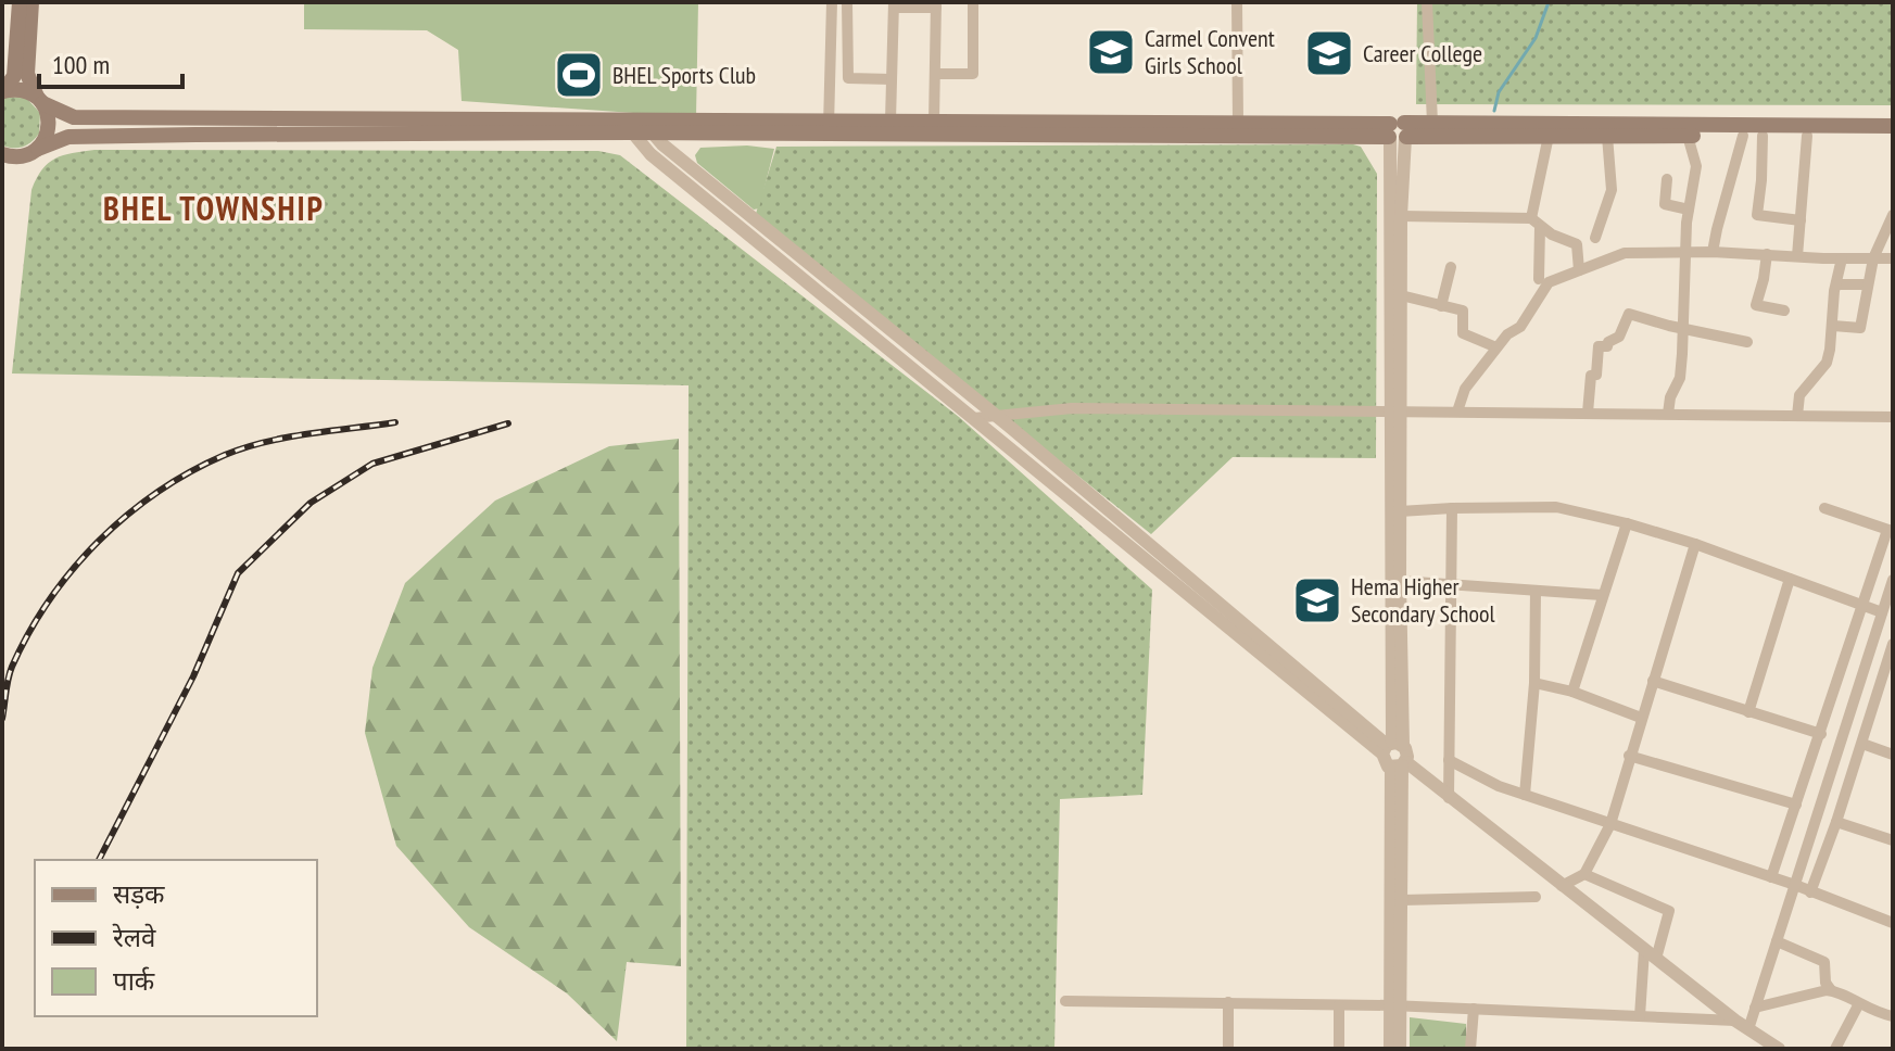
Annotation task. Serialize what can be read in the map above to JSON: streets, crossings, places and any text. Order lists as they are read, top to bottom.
{
  "districts": ["BHEL TOWNSHIP"],
  "places": {
    "school or university": ["Carmel Convent Girls School", "Career College", "Hema Higher Secondary School"],
    "sports": ["BHEL Sports Club"]
  },
  "legend": ["सड़क", "रेलवे", "पार्क"],
  "scale_bar": "100 m"
}
